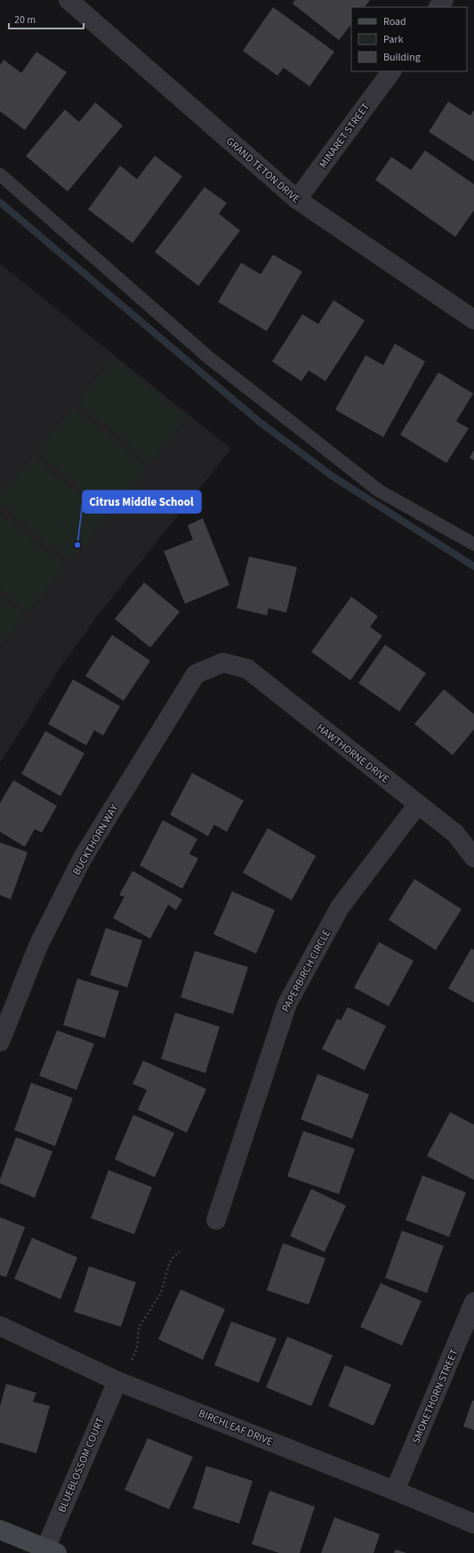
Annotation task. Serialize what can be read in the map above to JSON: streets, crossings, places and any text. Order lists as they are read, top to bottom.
{
  "streets": {
    "street": [
      "MINARET STREET",
      "GRAND TETON DRIVE",
      "HAWTHORNE DRIVE",
      "BUCKTHORN WAY",
      "PAPERBIRCH CIRCLE",
      "SMOKETHORN STREET",
      "BIRCHLEAF DRIVE",
      "BLUEBLOSSOM COURT"
    ]
  },
  "crossings": [
    ["MINARET STREET", "GRAND TETON DRIVE"],
    ["HAWTHORNE DRIVE", "BUCKTHORN WAY"],
    ["HAWTHORNE DRIVE", "PAPERBIRCH CIRCLE"],
    ["SMOKETHORN STREET", "BIRCHLEAF DRIVE"],
    ["BIRCHLEAF DRIVE", "BLUEBLOSSOM COURT"]
  ],
  "places": ["Citrus Middle School"],
  "legend": ["Road", "Park", "Building"],
  "scale_bar": "20 m"
}
